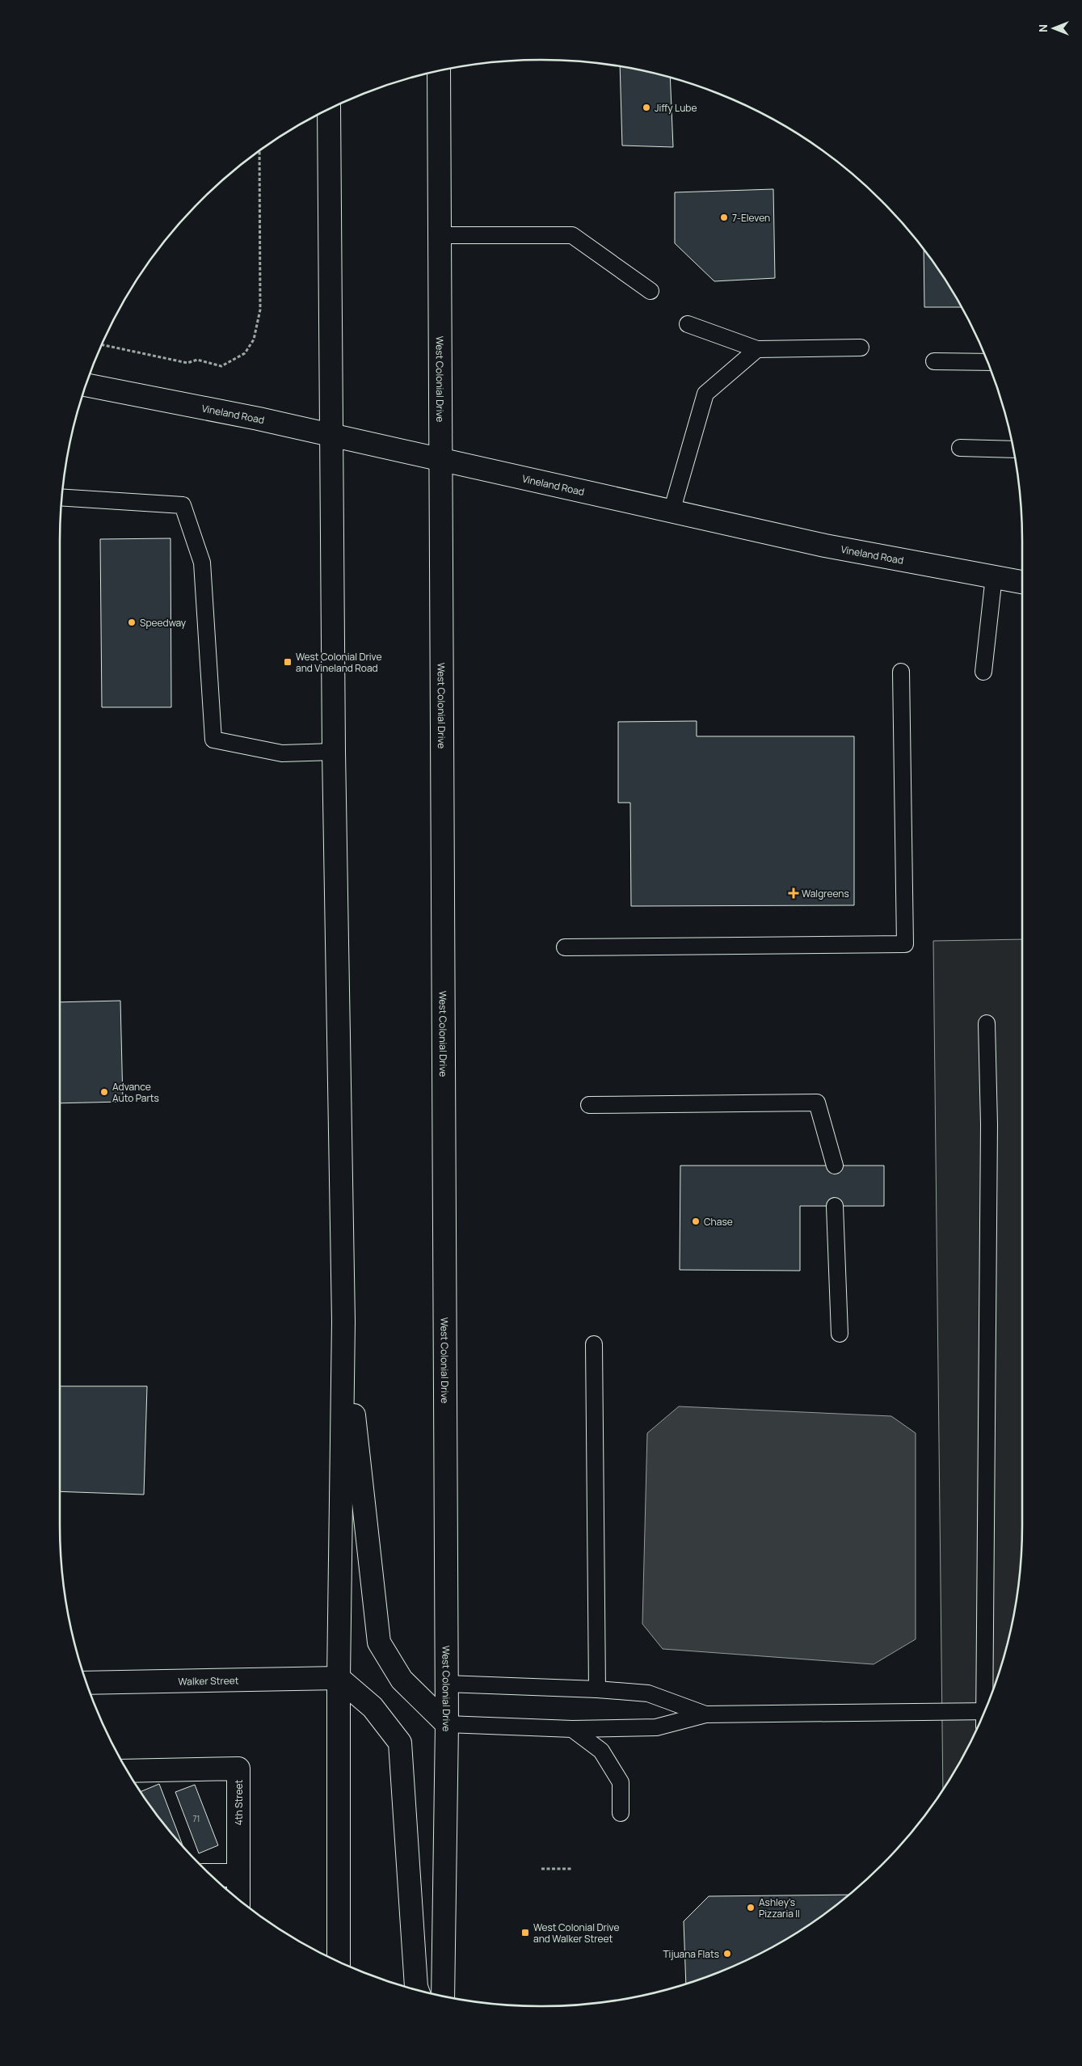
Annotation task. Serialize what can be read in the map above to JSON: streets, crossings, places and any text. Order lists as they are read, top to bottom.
{
  "streets": {
    "main road": [
      "West Colonial Drive",
      "Vineland Road",
      "Walker Street",
      "4th Street"
    ]
  },
  "crossings": [
    ["West Colonial Drive", "Vineland Road"]
  ],
  "places": {
    "other": [
      "Jiffy Lube",
      "7-Eleven",
      "Speedway",
      "Advance Auto Parts",
      "Chase",
      "Ashley's Pizzaria II",
      "Tijuana Flats"
    ],
    "transit": ["West Colonial Drive and Vineland Road", "West Colonial Drive and Walker Street"],
    "health": ["Walgreens"]
  },
  "house_numbers": ["71"],
  "north": "left"
}
